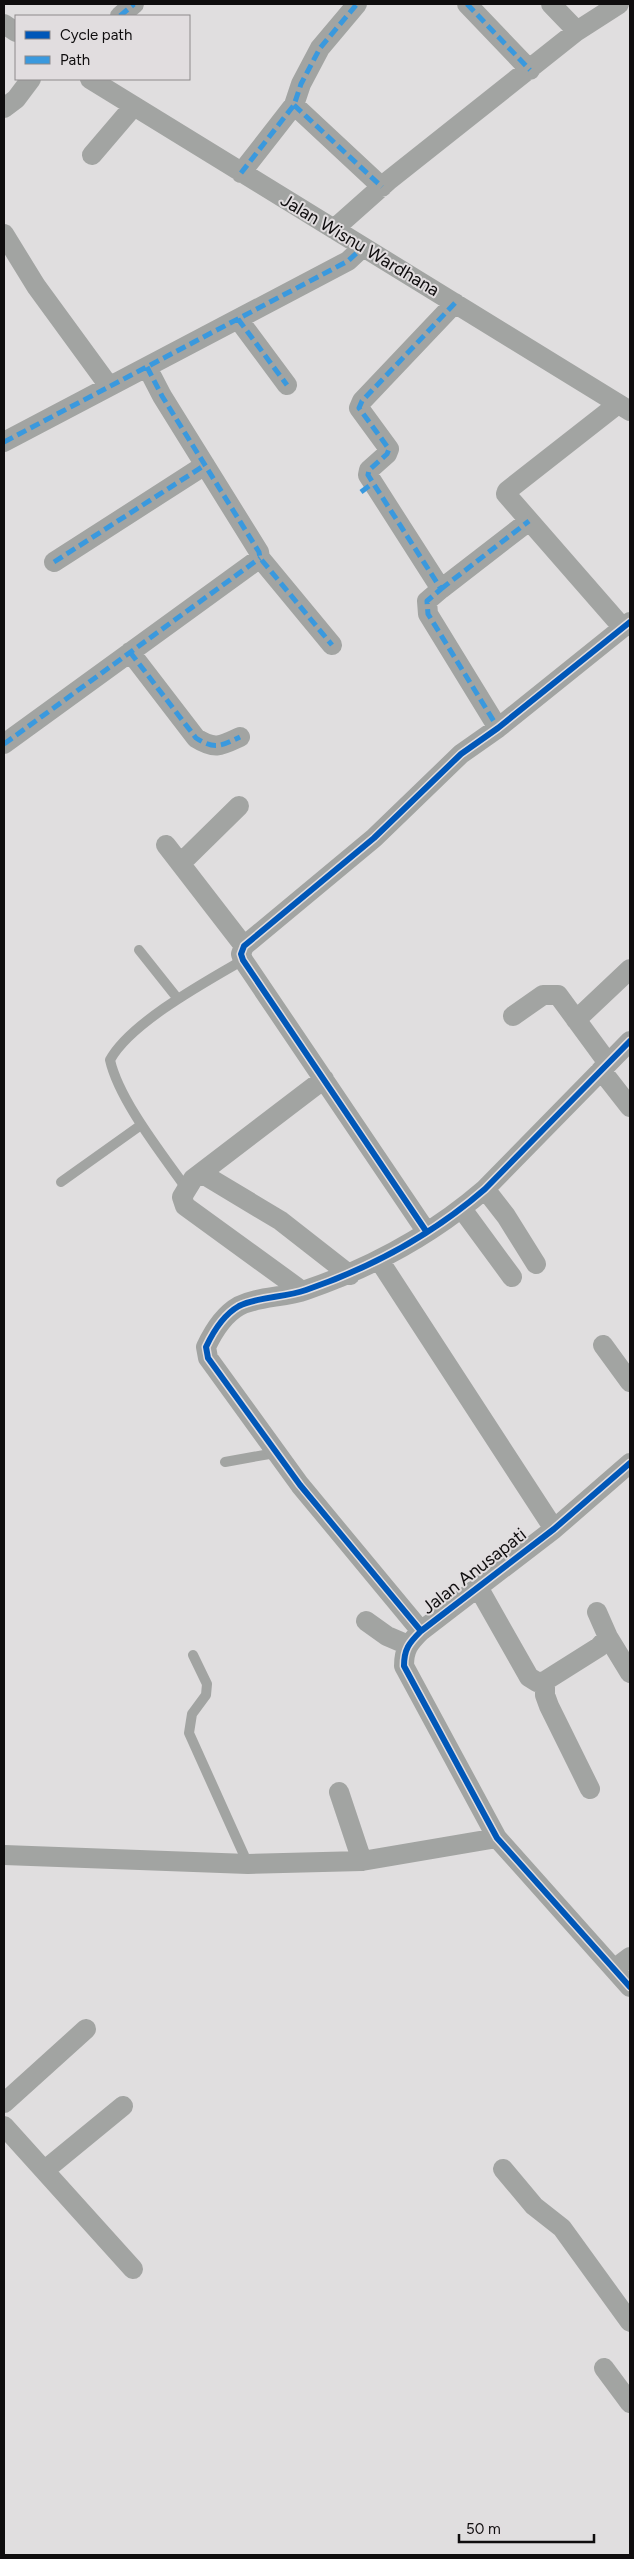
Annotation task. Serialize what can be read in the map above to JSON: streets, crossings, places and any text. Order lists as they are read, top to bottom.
{
  "streets": {
    "street": ["Jalan Wisnu Wardhana", "Jalan Anusapati"]
  },
  "legend": ["Cycle path", "Path"],
  "scale_bar": "50 m"
}
